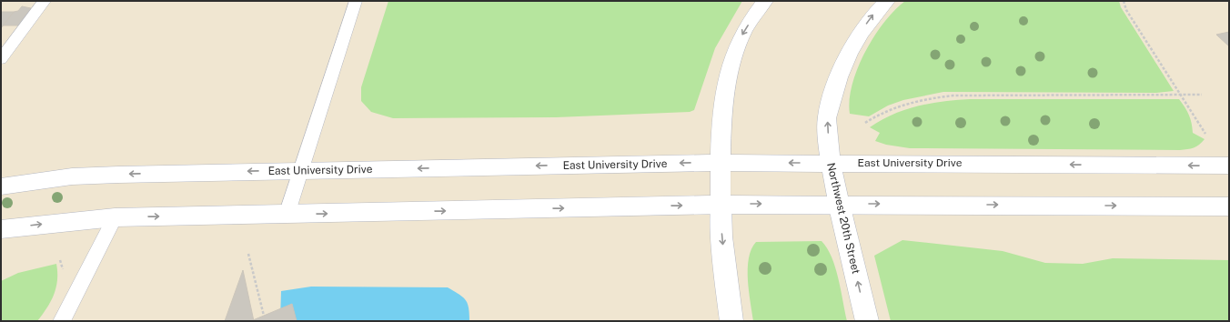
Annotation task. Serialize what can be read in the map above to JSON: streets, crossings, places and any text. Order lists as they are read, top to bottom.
{
  "streets": {
    "street": ["East University Drive", "Northwest 20th Street"]
  },
  "crossings": [
    ["East University Drive", "Northwest 20th Street"]
  ]
}
